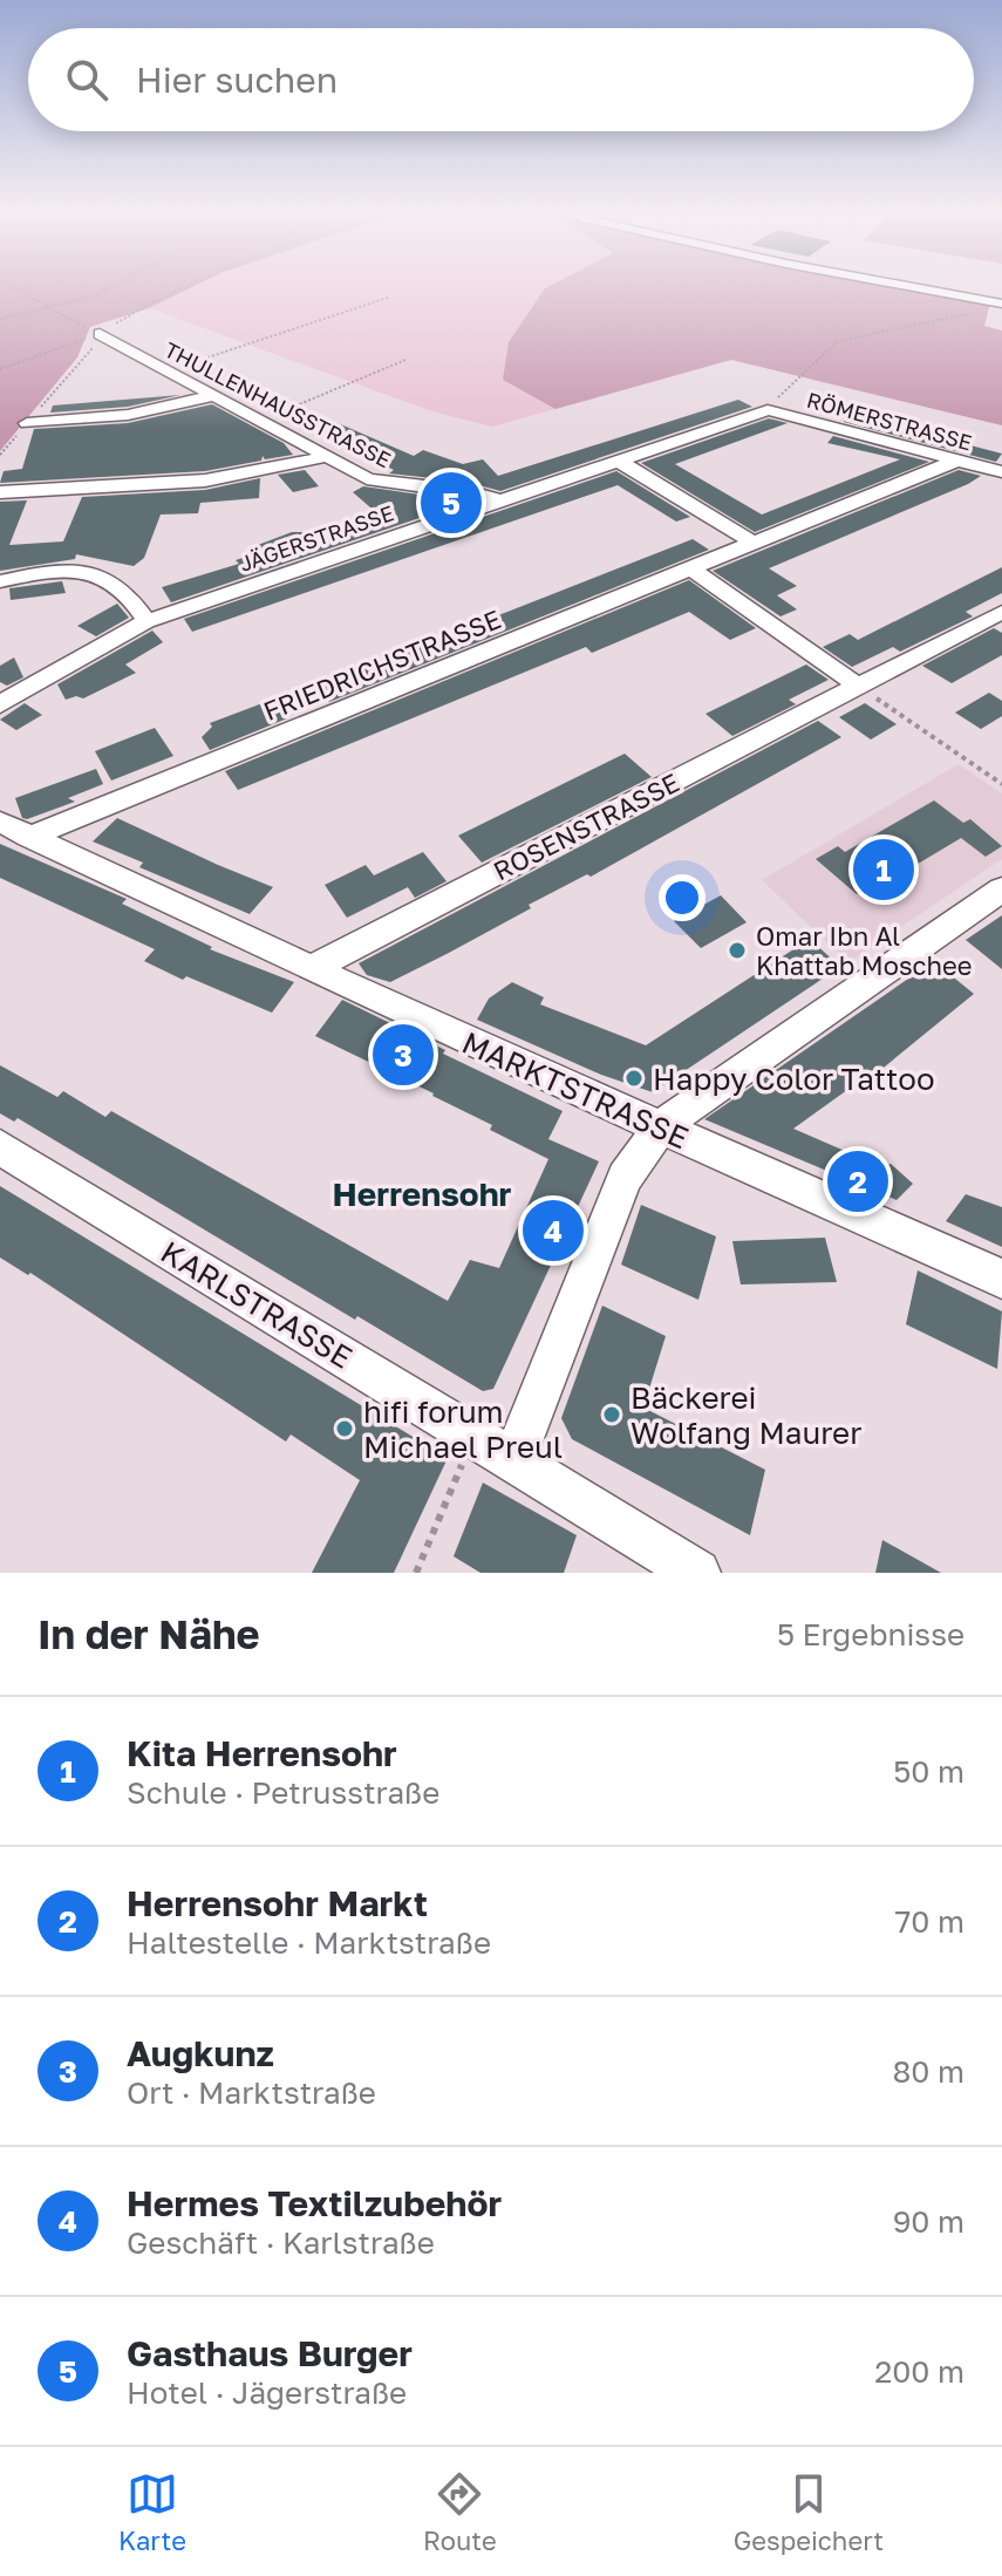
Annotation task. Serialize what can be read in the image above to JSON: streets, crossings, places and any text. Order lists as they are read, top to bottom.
{
  "streets": {
    "street": [
      "THULLENHAUSSTRASSE",
      "RÖMERSTRASSE",
      "JÄGERSTRASSE",
      "FRIEDRICHSTRASSE",
      "ROSENSTRASSE",
      "MARKTSTRASSE",
      "KARLSTRASSE"
    ]
  },
  "crossings": [
    ["THULLENHAUSSTRASSE", "JÄGERSTRASSE"],
    ["RÖMERSTRASSE", "JÄGERSTRASSE"],
    ["RÖMERSTRASSE", "FRIEDRICHSTRASSE"],
    ["FRIEDRICHSTRASSE", "MARKTSTRASSE"],
    ["ROSENSTRASSE", "MARKTSTRASSE"]
  ],
  "districts": ["Herrensohr"],
  "places": [
    "Omar Ibn Al Khattab Moschee",
    "Happy Color Tattoo",
    "Bäckerei Wolfang Maurer",
    "hifi forum Michael Preul"
  ],
  "page": {
    "search": "Hier suchen",
    "pins": [
      "5",
      "1",
      "3",
      "2",
      "4"
    ],
    "heading": ["In der Nähe", "5 Ergebnisse"],
    "list": [
      {
        "mark": "1",
        "name": "Kita Herrensohr",
        "note": "Schule · Petrusstraße",
        "value": "50 m"
      },
      {
        "mark": "2",
        "name": "Herrensohr Markt",
        "note": "Haltestelle · Marktstraße",
        "value": "70 m"
      },
      {
        "mark": "3",
        "name": "Augkunz",
        "note": "Ort · Marktstraße",
        "value": "80 m"
      },
      {
        "mark": "4",
        "name": "Hermes Textilzubehör",
        "note": "Geschäft · Karlstraße",
        "value": "90 m"
      },
      {
        "mark": "5",
        "name": "Gasthaus Burger",
        "note": "Hotel · Jägerstraße",
        "value": "200 m"
      }
    ],
    "nav": ["Karte", "Route", "Gespeichert"]
  }
}
